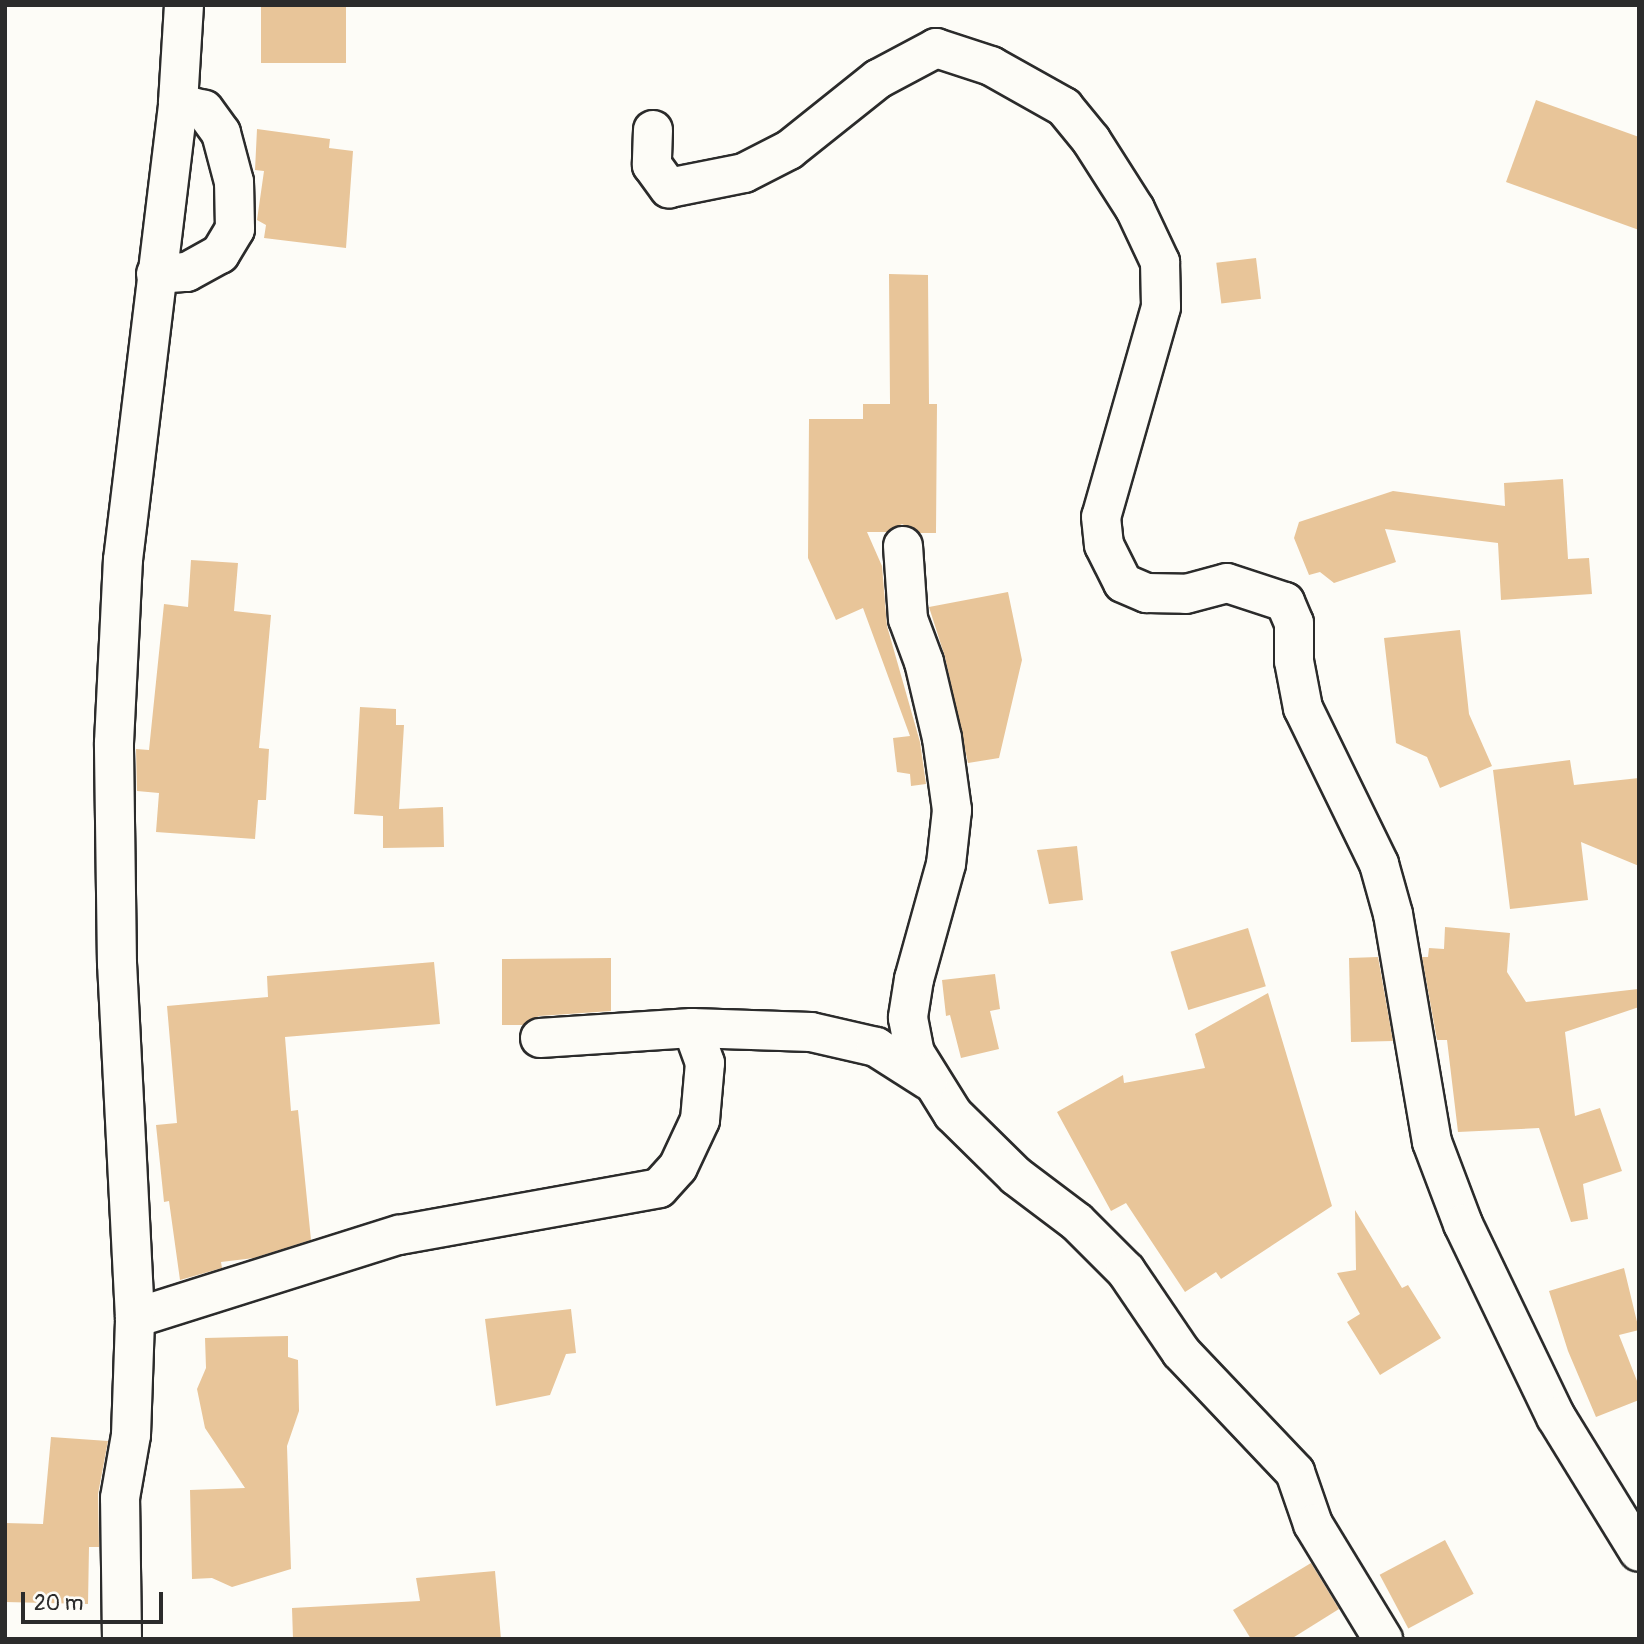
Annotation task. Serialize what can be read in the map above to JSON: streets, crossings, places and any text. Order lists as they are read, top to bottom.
{
  "scale_bar": "20 m"
}
